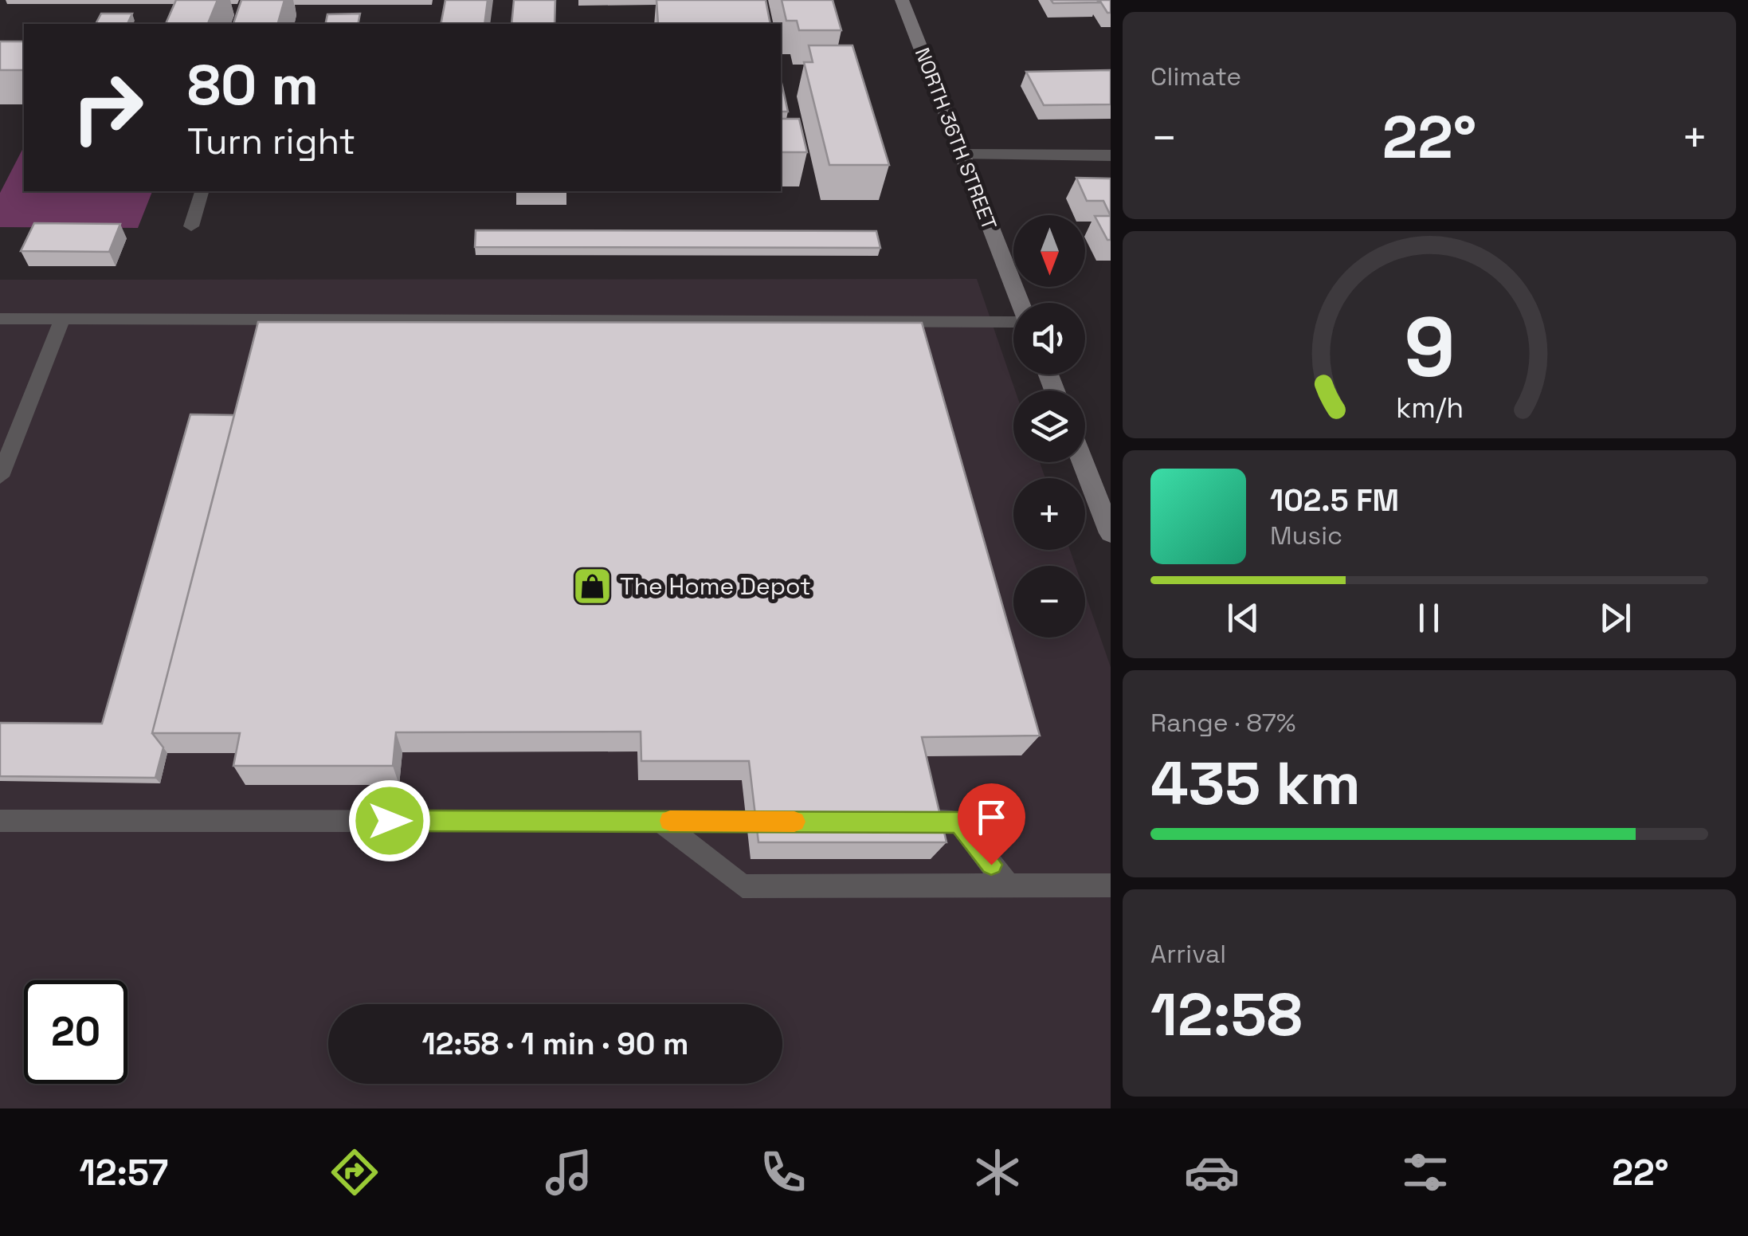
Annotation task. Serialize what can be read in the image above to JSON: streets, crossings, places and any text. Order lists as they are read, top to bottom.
{
  "streets": {
    "main road": ["NORTH 36TH STREET"]
  },
  "places": {
    "shop": ["The Home Depot"]
  },
  "north": "bottom",
  "page": {
    "tile": [
      "Climate",
      ["Range · 87%", "435 km"],
      ["Arrival", "12:58"]
    ],
    "turn": ["80 m", "Turn right"],
    "heat": ["−", "22°", "+"],
    "map_buttons": ["+", "−"],
    "song": ["102.5 FM", "Music"],
    "limit": "20",
    "trip": "12:58 · 1 min · 90 m",
    "tabs": ["12:57", "22°"],
    "gauge": ["9", "km/h"]
  }
}
